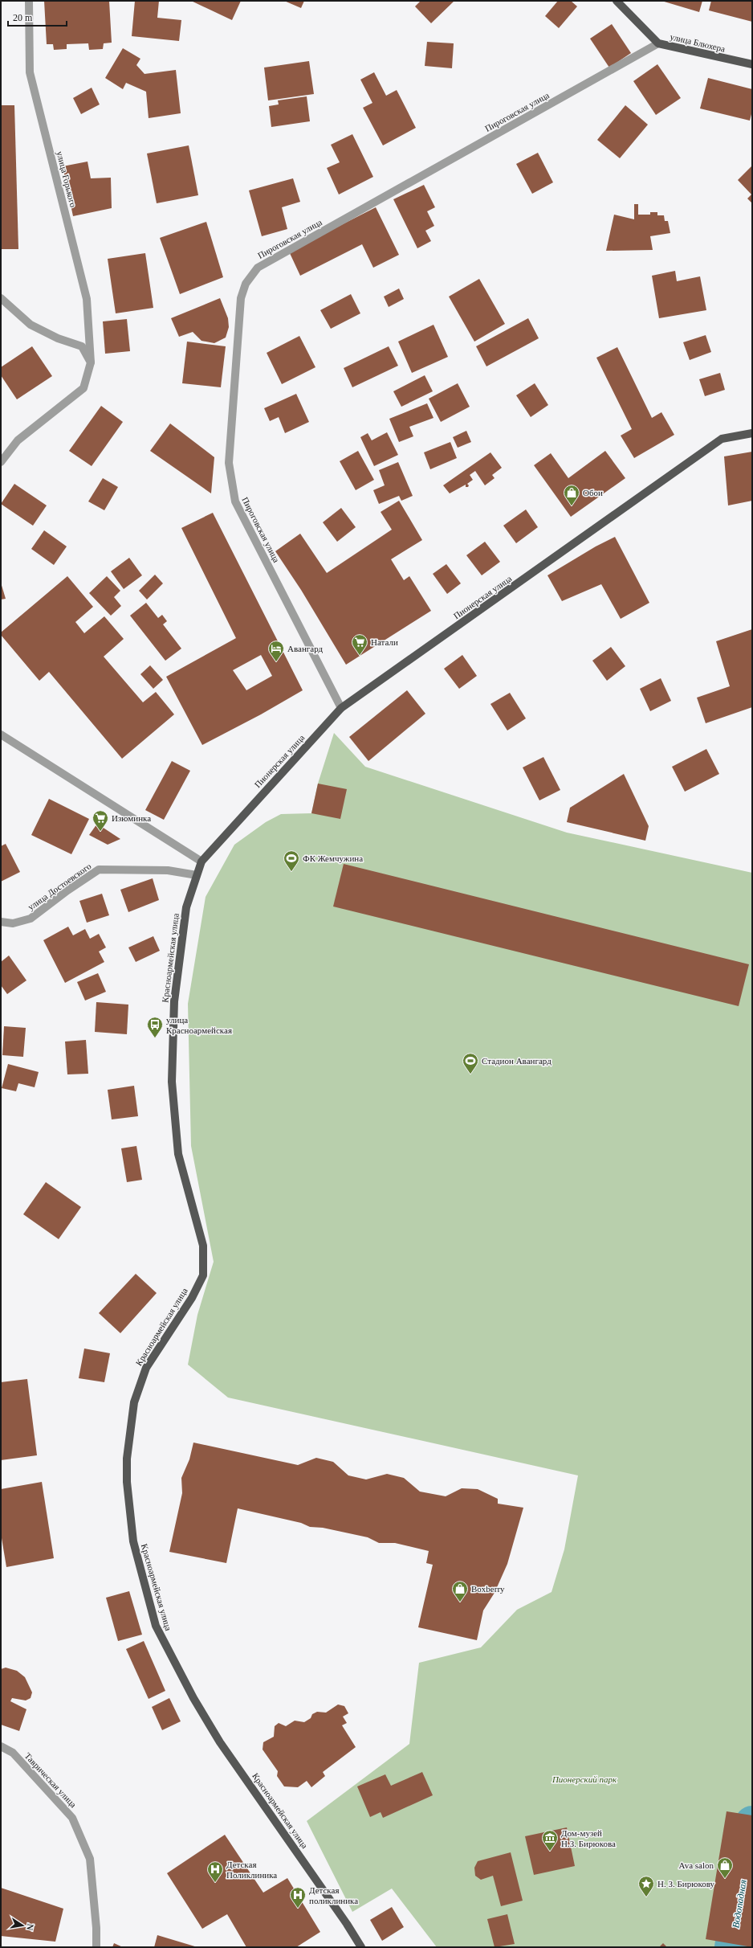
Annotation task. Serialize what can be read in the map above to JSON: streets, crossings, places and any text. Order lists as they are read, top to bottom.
{
  "streets": {
    "main road": ["улица Блюхера", "Пионерская улица", "Красноармейская улица"],
    "street": [
      "Пироговская улица",
      "улица Горького",
      "улица Достоевского",
      "Таврическая улица"
    ]
  },
  "crossings": [
    ["улица Блюхера", "Пироговская улица"],
    ["Пироговская улица", "Пионерская улица"],
    ["Пионерская улица", "Красноармейская улица"],
    ["улица Достоевского", "Красноармейская улица"]
  ],
  "water": ["Водопадная"],
  "parks": ["Пионерский парк"],
  "places": {
    "shop": ["Обои", "Boxberry", "Ava salon"],
    "supermarket": ["Натали", "Изюминка"],
    "hotel": ["Авангард"],
    "sports": ["ФК Жемчужина", "Стадион Авангард"],
    "bus stop": ["улица Красноармейская"],
    "museum": ["Дом-музей Н.З. Бирюкова"],
    "hospital": ["Детская Поликлиника", "Детская поликлиника"],
    "place": ["Н. З. Бирюкову"]
  },
  "scale_bar": "20 m",
  "north": "right"
}
